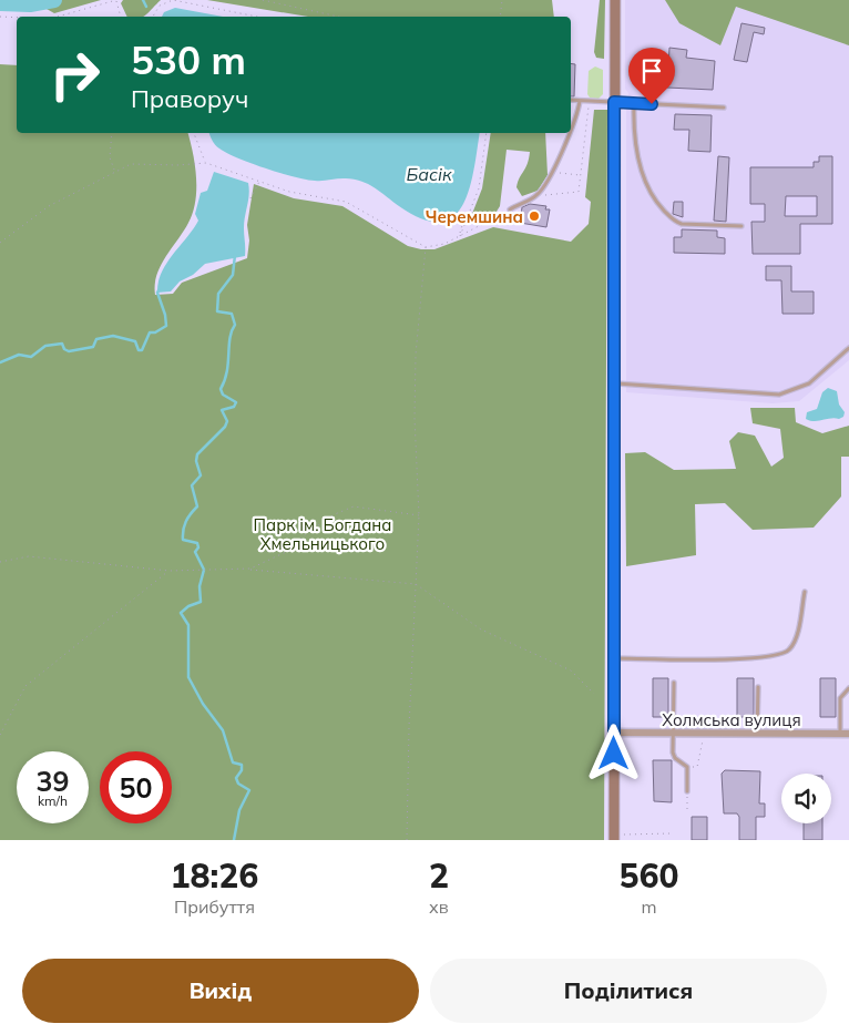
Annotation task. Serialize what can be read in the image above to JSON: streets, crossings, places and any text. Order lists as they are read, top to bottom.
{
  "streets": {
    "street": ["Холмська вулиця"]
  },
  "water": ["Басік"],
  "parks": ["Парк ім. Богдана Хмельницького"],
  "places": ["Черемшина"],
  "page": {
    "turn": ["530 m", "Праворуч"],
    "speed": "39 km/h",
    "limit": "50",
    "eta": [
      "18:26",
      "Прибуття",
      "2",
      "хв",
      "560",
      "m"
    ],
    "buttons": ["Вихід", "Поділитися"]
  }
}
